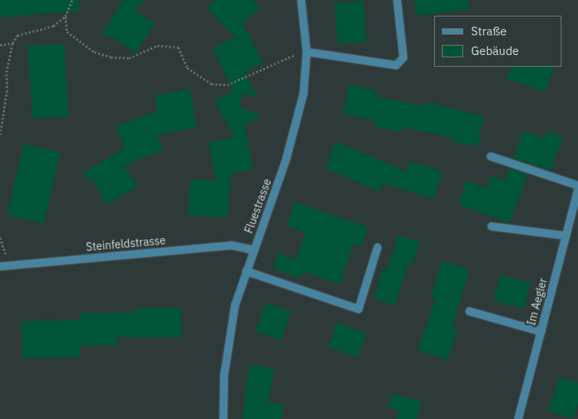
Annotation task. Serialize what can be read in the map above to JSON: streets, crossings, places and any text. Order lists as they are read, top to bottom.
{
  "streets": {
    "street": ["Fluestrasse", "Steinfeldstrasse", "Im Aegler"]
  },
  "crossings": [
    ["Fluestrasse", "Steinfeldstrasse"]
  ],
  "legend": ["Straße", "Gebäude"]
}
